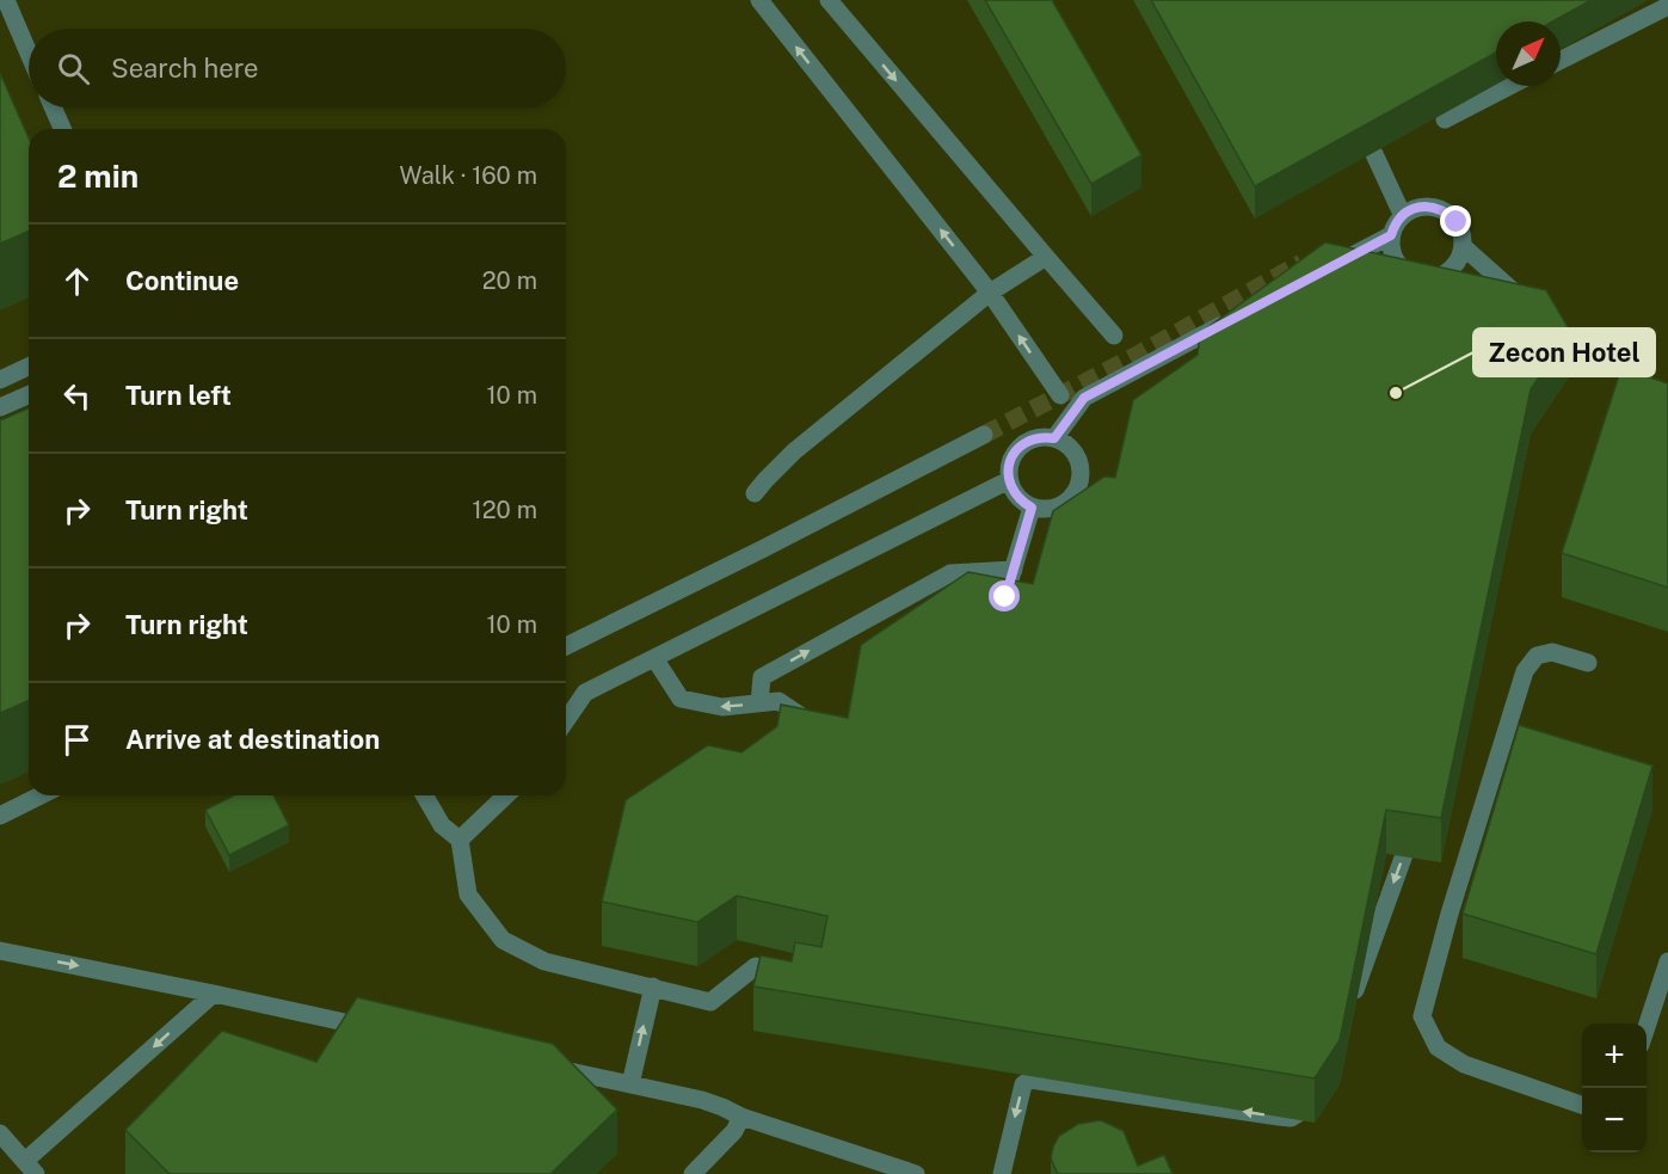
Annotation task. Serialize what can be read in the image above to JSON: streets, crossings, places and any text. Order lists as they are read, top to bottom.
{
  "places": ["Zecon Hotel"],
  "north": "top right",
  "page": {
    "search": "Search here",
    "heading": ["2 min", "Walk · 160 m"],
    "list": [
      ["Continue", "20 m"],
      ["Turn left", "10 m"],
      ["Turn right", "120 m"],
      ["Turn right", "10 m"],
      "Arrive at destination"
    ],
    "map_buttons": ["+", "−"]
  }
}
